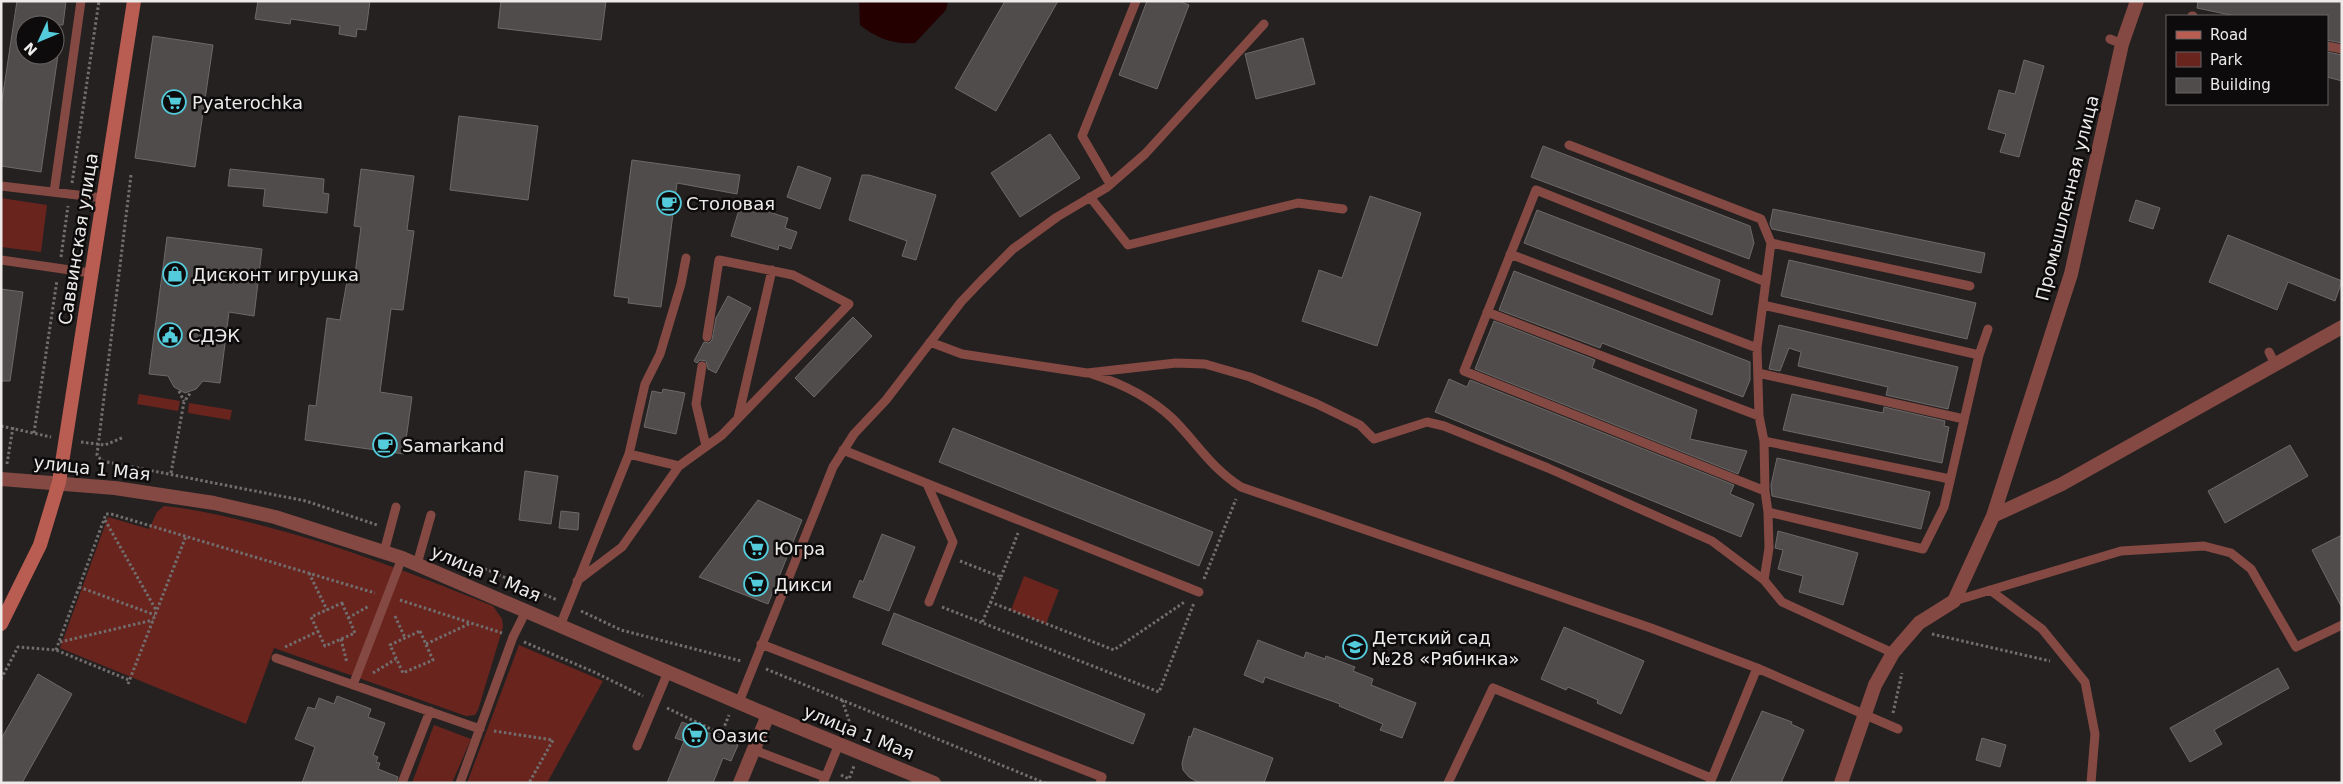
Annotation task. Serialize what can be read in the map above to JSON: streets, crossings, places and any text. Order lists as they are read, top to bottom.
{
  "streets": {
    "main road": ["Саввинская улица"],
    "street": ["Промышленная улица", "улица 1 Мая"]
  },
  "crossings": [
    ["Саввинская улица", "улица 1 Мая"]
  ],
  "places": {
    "supermarket": [
      "Pyaterochka",
      "Югра",
      "Дикси",
      "Оазис"
    ],
    "cafe": ["Столовая", "Samarkand"],
    "shop": ["Дисконт игрушка"],
    "public building": ["СДЭК"],
    "school or university": ["Детский сад №28 «Рябинка»"]
  },
  "legend": ["Road", "Park", "Building"],
  "north": "bottom left"
}
